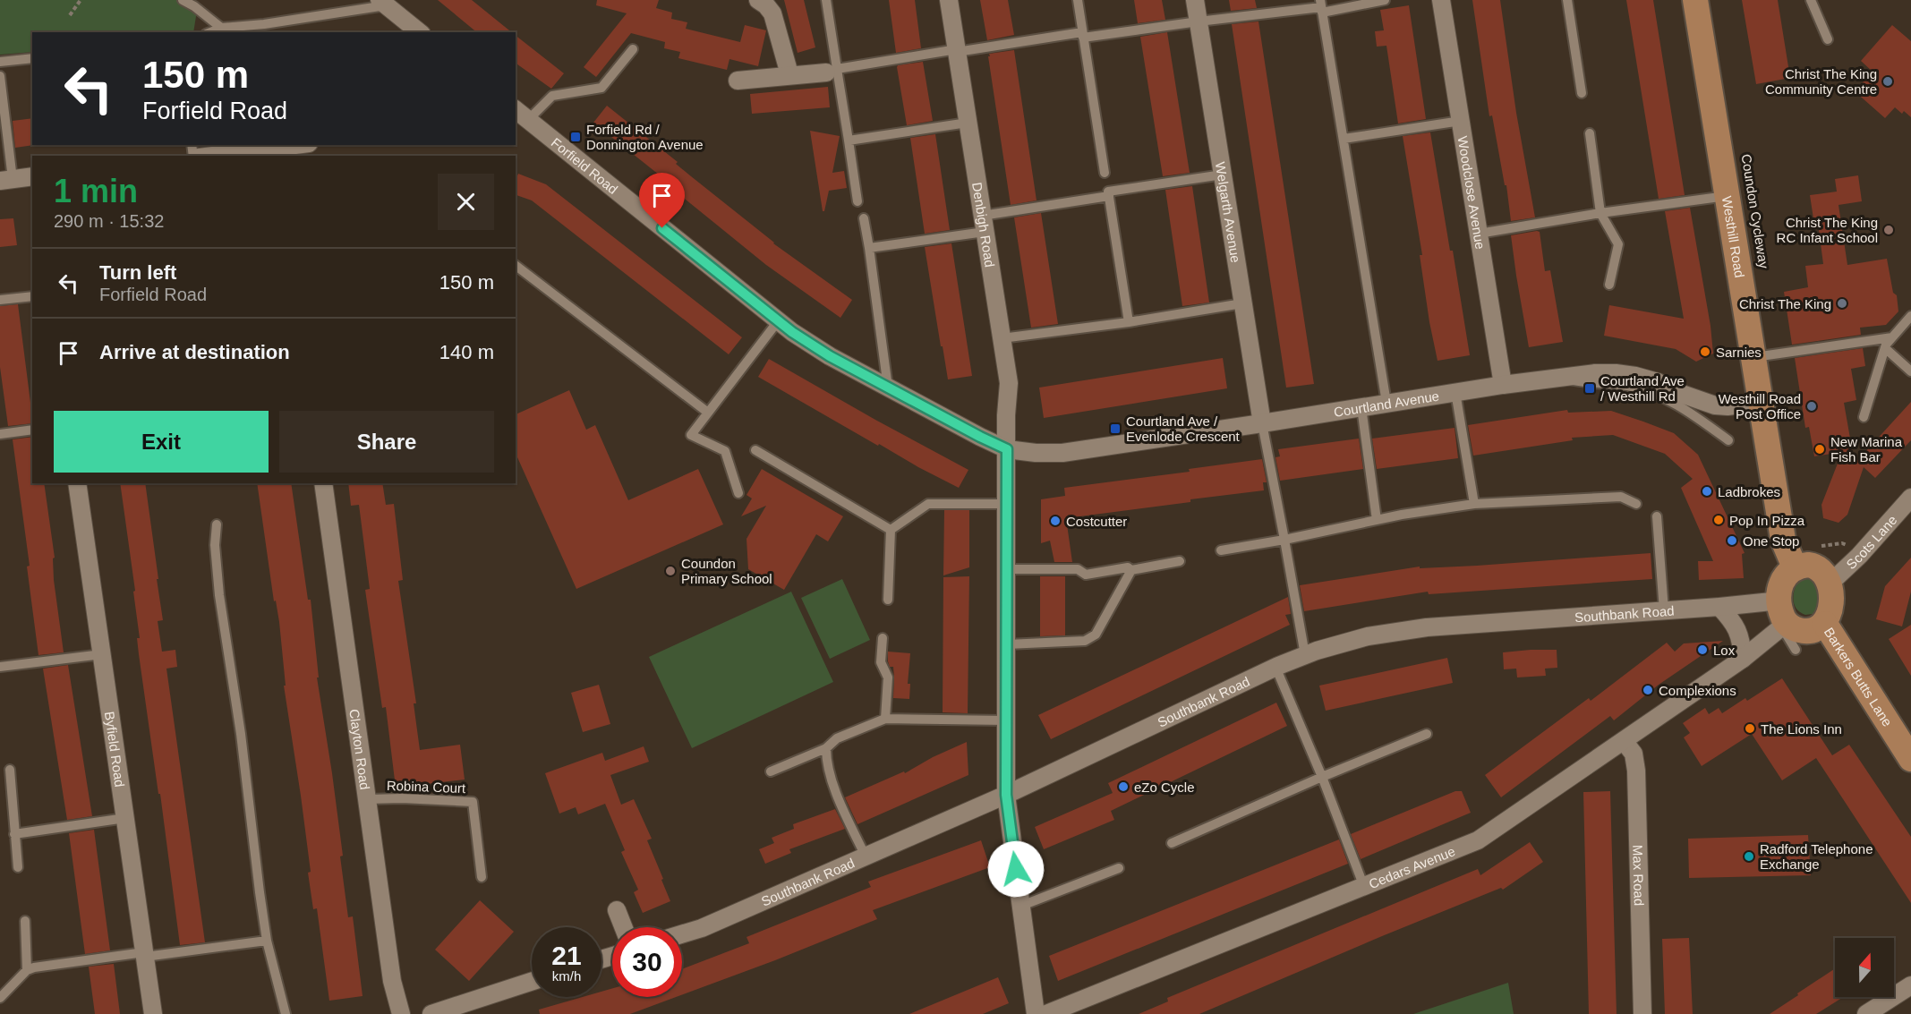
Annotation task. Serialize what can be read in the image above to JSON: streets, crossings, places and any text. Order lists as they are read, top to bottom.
{
  "streets": {
    "street": [
      "Forfield Road",
      "Woodclose Avenue",
      "Welgarth Avenue",
      "Denbigh Road",
      "Westhill Road",
      "Courtland Avenue",
      "Scots Lane",
      "Southbank Road",
      "Barkers Butts Lane",
      "Byfield Road",
      "Clayton Road",
      "Cedars Avenue",
      "Max Road"
    ],
    "lane": ["Robina Court"]
  },
  "crossings": [
    ["Forfield Road", "Denbigh Road"],
    ["Forfield Road", "Courtland Avenue"],
    ["Woodclose Avenue", "Courtland Avenue"],
    ["Welgarth Avenue", "Courtland Avenue"],
    ["Denbigh Road", "Courtland Avenue"],
    ["Denbigh Road", "Southbank Road"],
    ["Westhill Road", "Courtland Avenue"],
    ["Westhill Road", "Scots Lane"],
    ["Westhill Road", "Southbank Road"],
    ["Westhill Road", "Barkers Butts Lane"],
    ["Westhill Road", "Cedars Avenue"],
    ["Scots Lane", "Southbank Road"],
    ["Scots Lane", "Barkers Butts Lane"],
    ["Scots Lane", "Cedars Avenue"],
    ["Southbank Road", "Barkers Butts Lane"],
    ["Southbank Road", "Cedars Avenue"],
    ["Barkers Butts Lane", "Cedars Avenue"],
    ["Clayton Road", "Robina Court"],
    ["Cedars Avenue", "Max Road"]
  ],
  "places": {
    "other": [
      "Christ The King Community Centre",
      "Christ The King RC Infant School",
      "Christ The King",
      "Sarnies",
      "Westhill Road Post Office",
      "New Marina Fish Bar",
      "Ladbrokes",
      "Pop In Pizza",
      "Costcutter",
      "One Stop",
      "Coundon Primary School",
      "Lox",
      "Complexions",
      "The Lions Inn",
      "eZo Cycle",
      "Radford Telephone Exchange"
    ],
    "transit": ["Forfield Rd / Donnington Avenue", "Courtland Ave / Westhill Rd", "Courtland Ave / Evenlode Crescent"]
  },
  "north": "top",
  "page": {
    "turn": ["150 m", "Forfield Road"],
    "heading": ["1 min", "290 m · 15:32"],
    "list": [
      {
        "name": "Turn left",
        "note": "Forfield Road",
        "value": "150 m"
      },
      {
        "name": "Arrive at destination",
        "value": "140 m"
      }
    ],
    "buttons": ["Exit", "Share"],
    "speed": "21 km/h",
    "limit": "30"
  }
}
